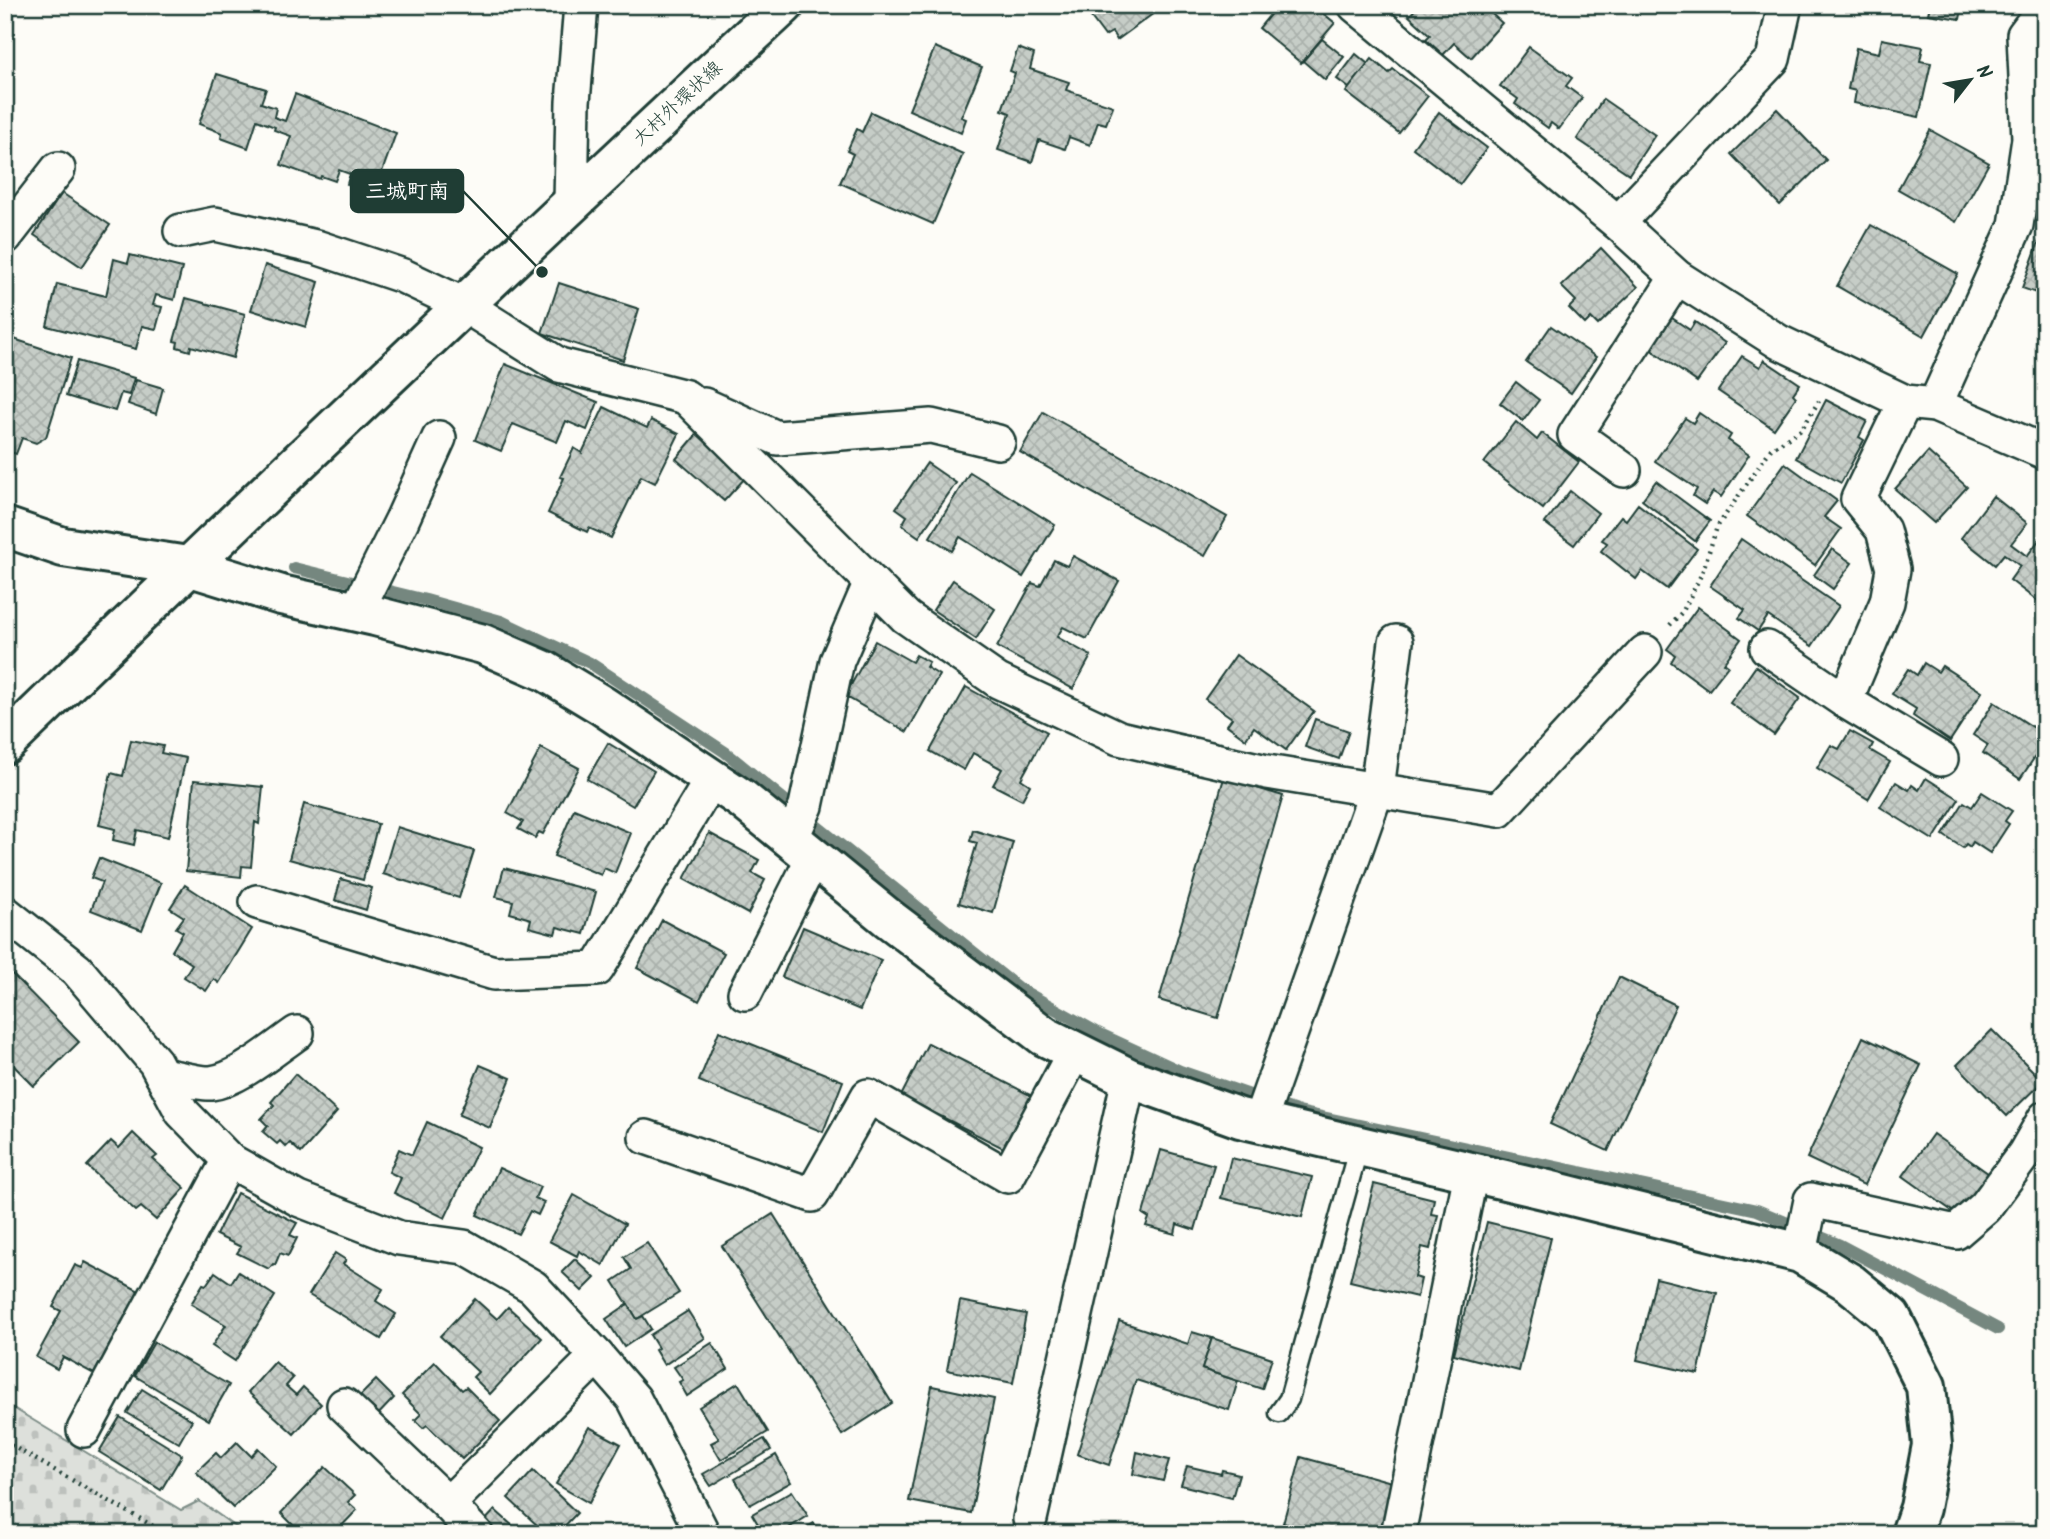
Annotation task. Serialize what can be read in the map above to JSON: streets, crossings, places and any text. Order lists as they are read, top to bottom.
{
  "streets": {
    "street": ["大村外環状線"]
  },
  "places": ["三城町南"],
  "north": "top right"
}
